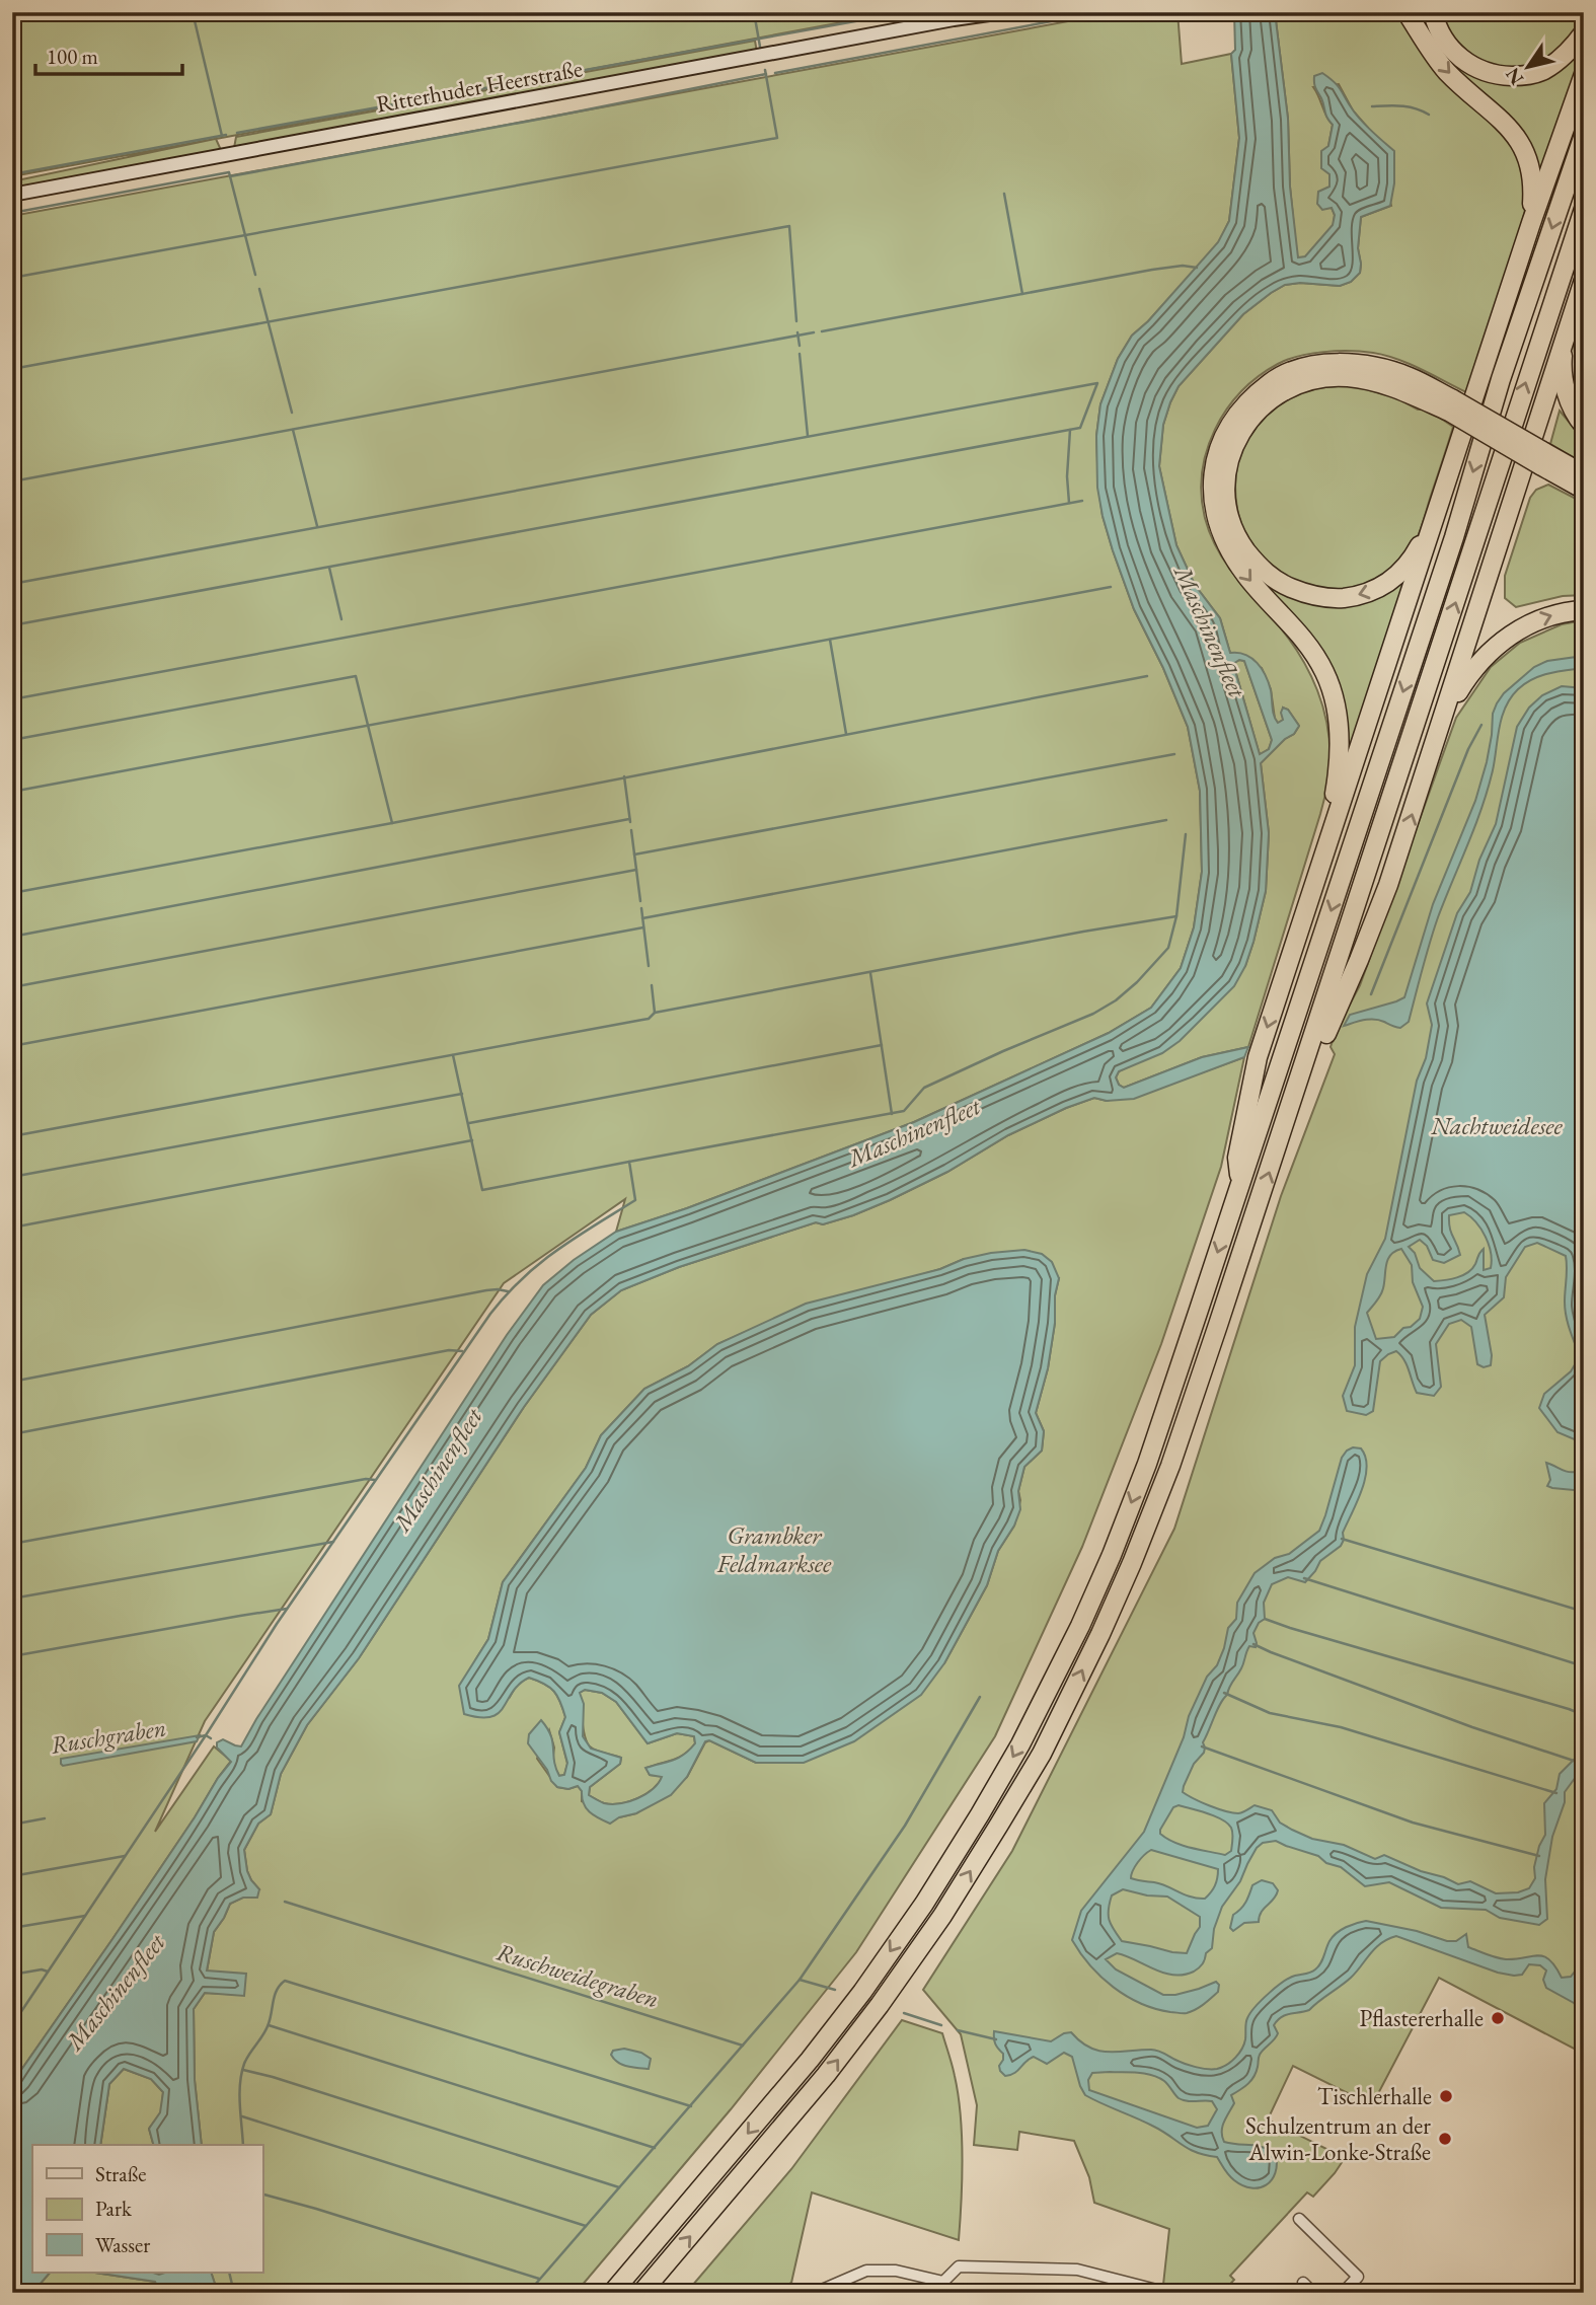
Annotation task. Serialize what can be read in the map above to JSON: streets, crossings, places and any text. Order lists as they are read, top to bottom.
{
  "streets": {
    "main road": ["Ritterhuder Heerstraße"]
  },
  "water": [
    "Maschinenfleet",
    "Nachtweidesee",
    "Grambker Feldmarksee",
    "Ruschgraben",
    "Ruschweidegraben"
  ],
  "places": ["Pflastererhalle", "Tischlerhalle", "Schulzentrum an der Alwin-Lonke-Straße"],
  "legend": ["Straße", "Park", "Wasser"],
  "scale_bar": "100 m",
  "north": "bottom left"
}
